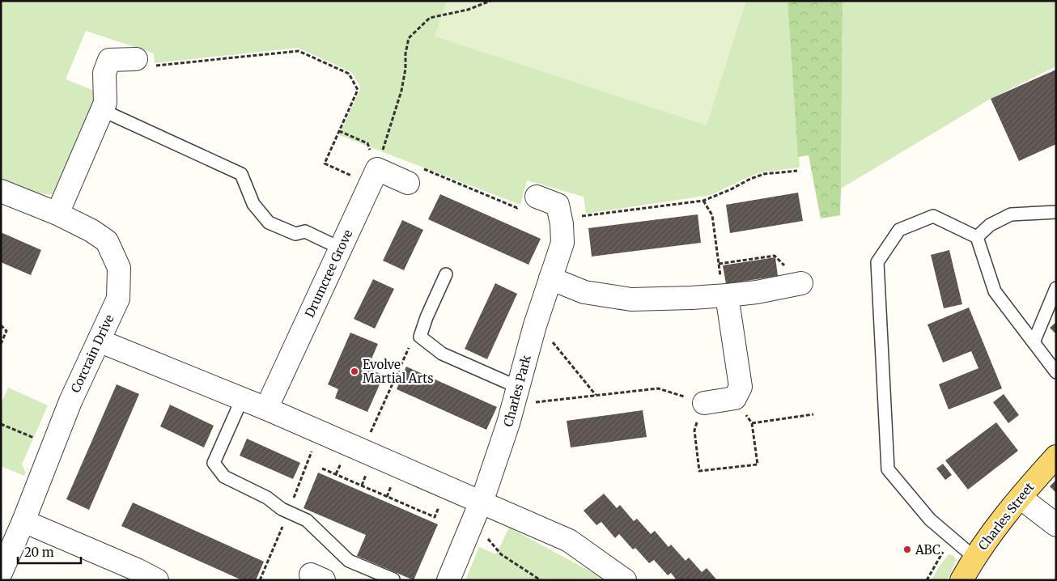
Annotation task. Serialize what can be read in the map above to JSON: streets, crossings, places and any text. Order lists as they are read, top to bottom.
{
  "streets": {
    "main road": ["Charles Street"],
    "street": ["Drumcree Grove", "Corcrain Drive", "Charles Park"]
  },
  "places": ["Evolve Martial Arts", "ABC"],
  "scale_bar": "20 m"
}
